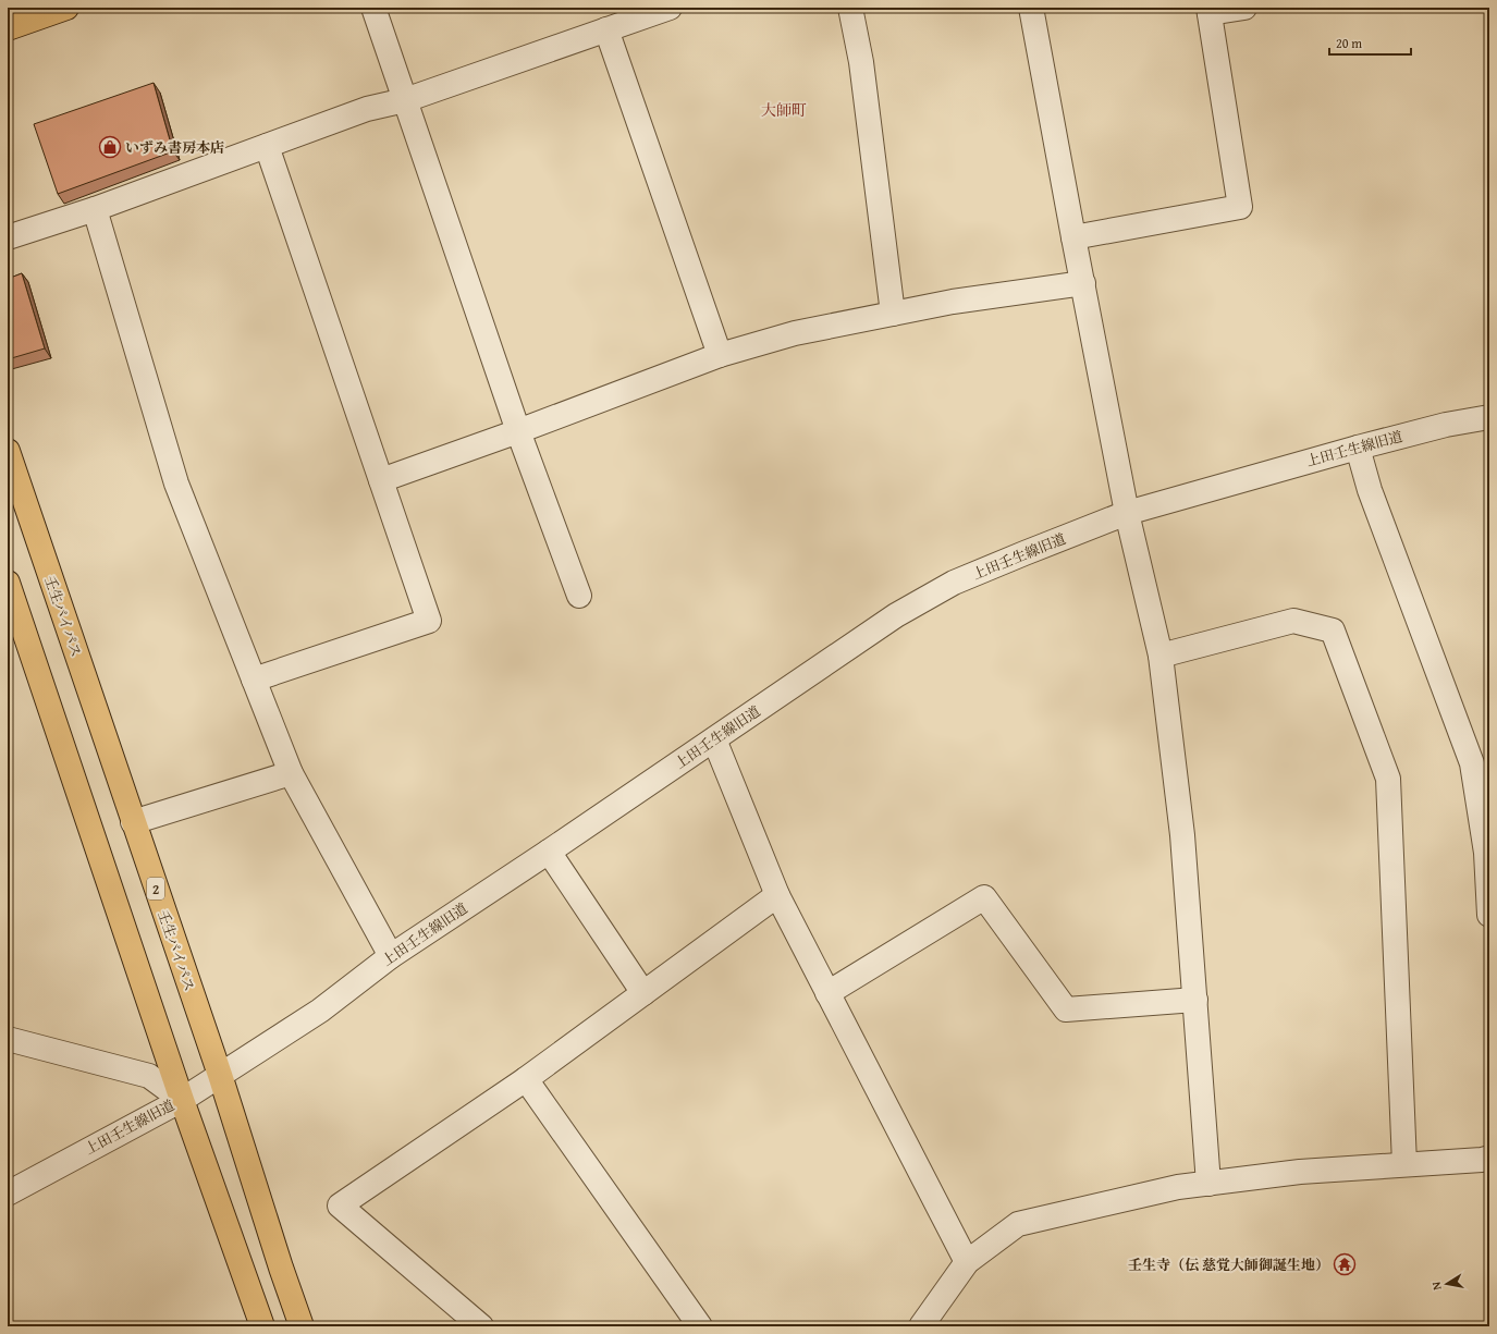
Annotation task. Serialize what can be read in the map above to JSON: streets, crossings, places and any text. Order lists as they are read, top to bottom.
{
  "streets": {
    "main road": ["壬生バイパス", "2"],
    "street": ["上田壬生線旧道"]
  },
  "crossings": [
    ["上田壬生線旧道", "壬生バイパス"]
  ],
  "districts": ["大師町"],
  "places": {
    "shop": ["いずみ書房本店"],
    "temple": ["壬生寺（伝 慈覚大師御誕生地）"]
  },
  "scale_bar": "20 m",
  "north": "left"
}
